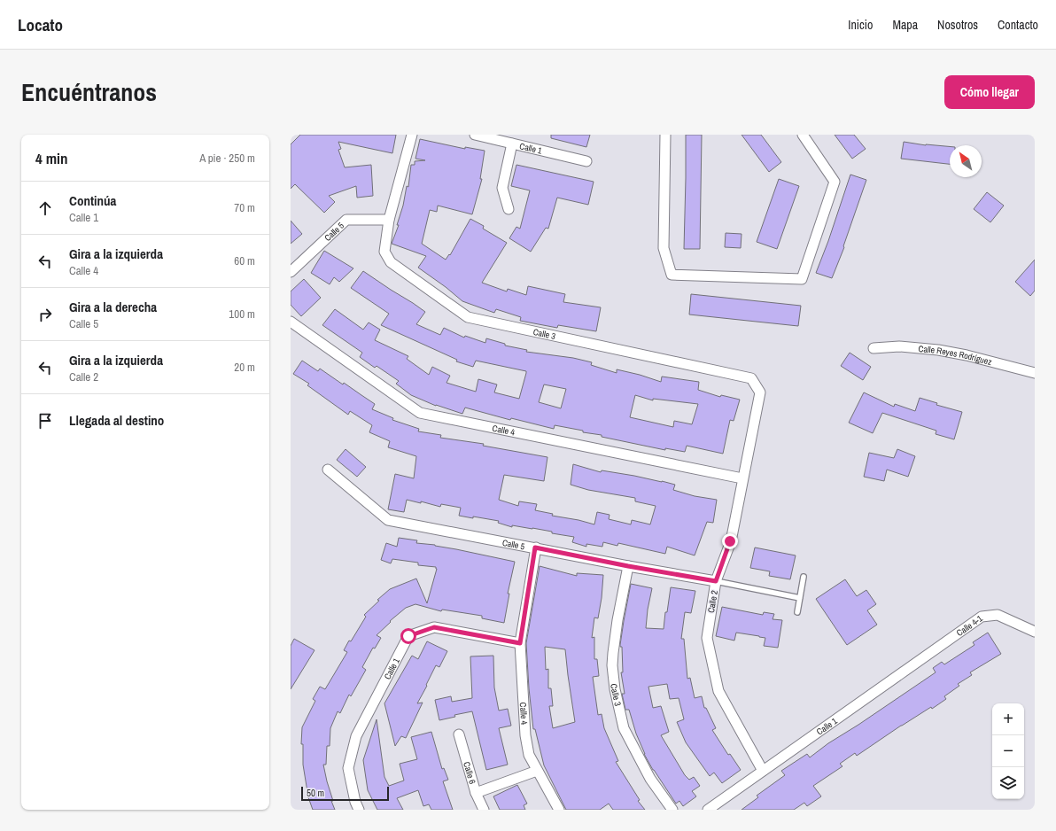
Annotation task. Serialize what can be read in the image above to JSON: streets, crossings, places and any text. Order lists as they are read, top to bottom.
{
  "streets": {
    "street": [
      "Calle 1",
      "Calle 5",
      "Calle 3",
      "Calle Reyes Rodríguez",
      "Calle 4",
      "Calle 2",
      "Calle 4-1",
      "Calle 6"
    ]
  },
  "crossings": [
    ["Calle 1", "Calle 4"],
    ["Calle 1", "Calle 2"],
    ["Calle 1", "Calle 4-1"],
    ["Calle 5", "Calle 3"],
    ["Calle 5", "Calle 4"],
    ["Calle 5", "Calle 2"],
    ["Calle 3", "Calle 2"],
    ["Calle 4", "Calle 2"]
  ],
  "scale_bar": "50 m",
  "north": "top left",
  "page": {
    "header": "Locato",
    "nav": [
      "Inicio",
      "Mapa",
      "Nosotros",
      "Contacto"
    ],
    "title": "Encuéntranos",
    "buttons": "Cómo llegar",
    "heading": ["4 min", "A pie · 250 m"],
    "list": [
      ["Continúa", "Calle 1", "70 m"],
      ["Gira a la izquierda", "Calle 4", "60 m"],
      ["Gira a la derecha", "Calle 5", "100 m"],
      ["Gira a la izquierda", "Calle 2", "20 m"],
      "Llegada al destino"
    ],
    "map_buttons": ["+", "−"],
    "scale": "50 m"
  }
}
